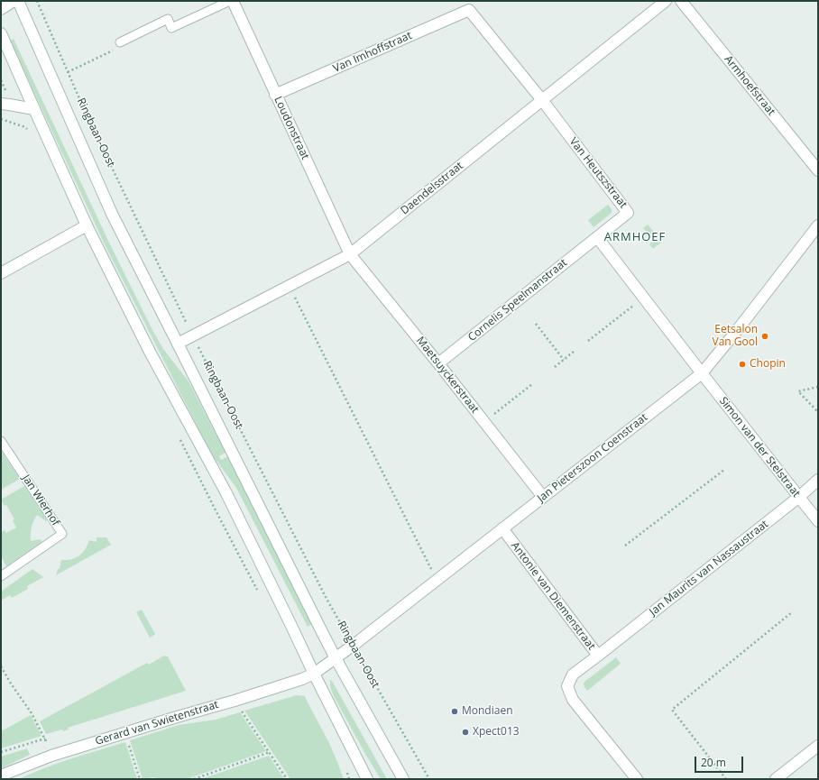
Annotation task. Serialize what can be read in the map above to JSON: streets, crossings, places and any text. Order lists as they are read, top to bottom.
{
  "streets": {
    "street": [
      "Van Imhoffstraat",
      "Armhoefstraat",
      "Loudonstraat",
      "Ringbaan-Oost",
      "Van Heutszstraat",
      "Daendelsstraat",
      "Cornelis Speelmanstraat",
      "Maetsuyckerstraat",
      "Simon van der Stelstraat",
      "Jan Pieterszoon Coenstraat",
      "Jan Maurits van Nassaustraat",
      "Antonie van Diemenstraat",
      "Gerard van Swietenstraat"
    ],
    "lane": ["Jan Wierhof"]
  },
  "crossings": [
    ["Van Imhoffstraat", "Loudonstraat"],
    ["Van Imhoffstraat", "Van Heutszstraat"],
    ["Loudonstraat", "Daendelsstraat"],
    ["Loudonstraat", "Maetsuyckerstraat"],
    ["Ringbaan-Oost", "Daendelsstraat"],
    ["Ringbaan-Oost", "Jan Pieterszoon Coenstraat"],
    ["Ringbaan-Oost", "Gerard van Swietenstraat"],
    ["Van Heutszstraat", "Daendelsstraat"],
    ["Van Heutszstraat", "Cornelis Speelmanstraat"],
    ["Daendelsstraat", "Maetsuyckerstraat"],
    ["Cornelis Speelmanstraat", "Maetsuyckerstraat"],
    ["Maetsuyckerstraat", "Jan Pieterszoon Coenstraat"],
    ["Simon van der Stelstraat", "Jan Pieterszoon Coenstraat"],
    ["Simon van der Stelstraat", "Jan Maurits van Nassaustraat"],
    ["Jan Pieterszoon Coenstraat", "Antonie van Diemenstraat"],
    ["Jan Maurits van Nassaustraat", "Antonie van Diemenstraat"]
  ],
  "districts": ["ARMHOEF"],
  "places": [
    "Eetsalon Van Gool",
    "Chopin",
    "Mondiaen",
    "Xpect013"
  ],
  "scale_bar": "20 m"
}
